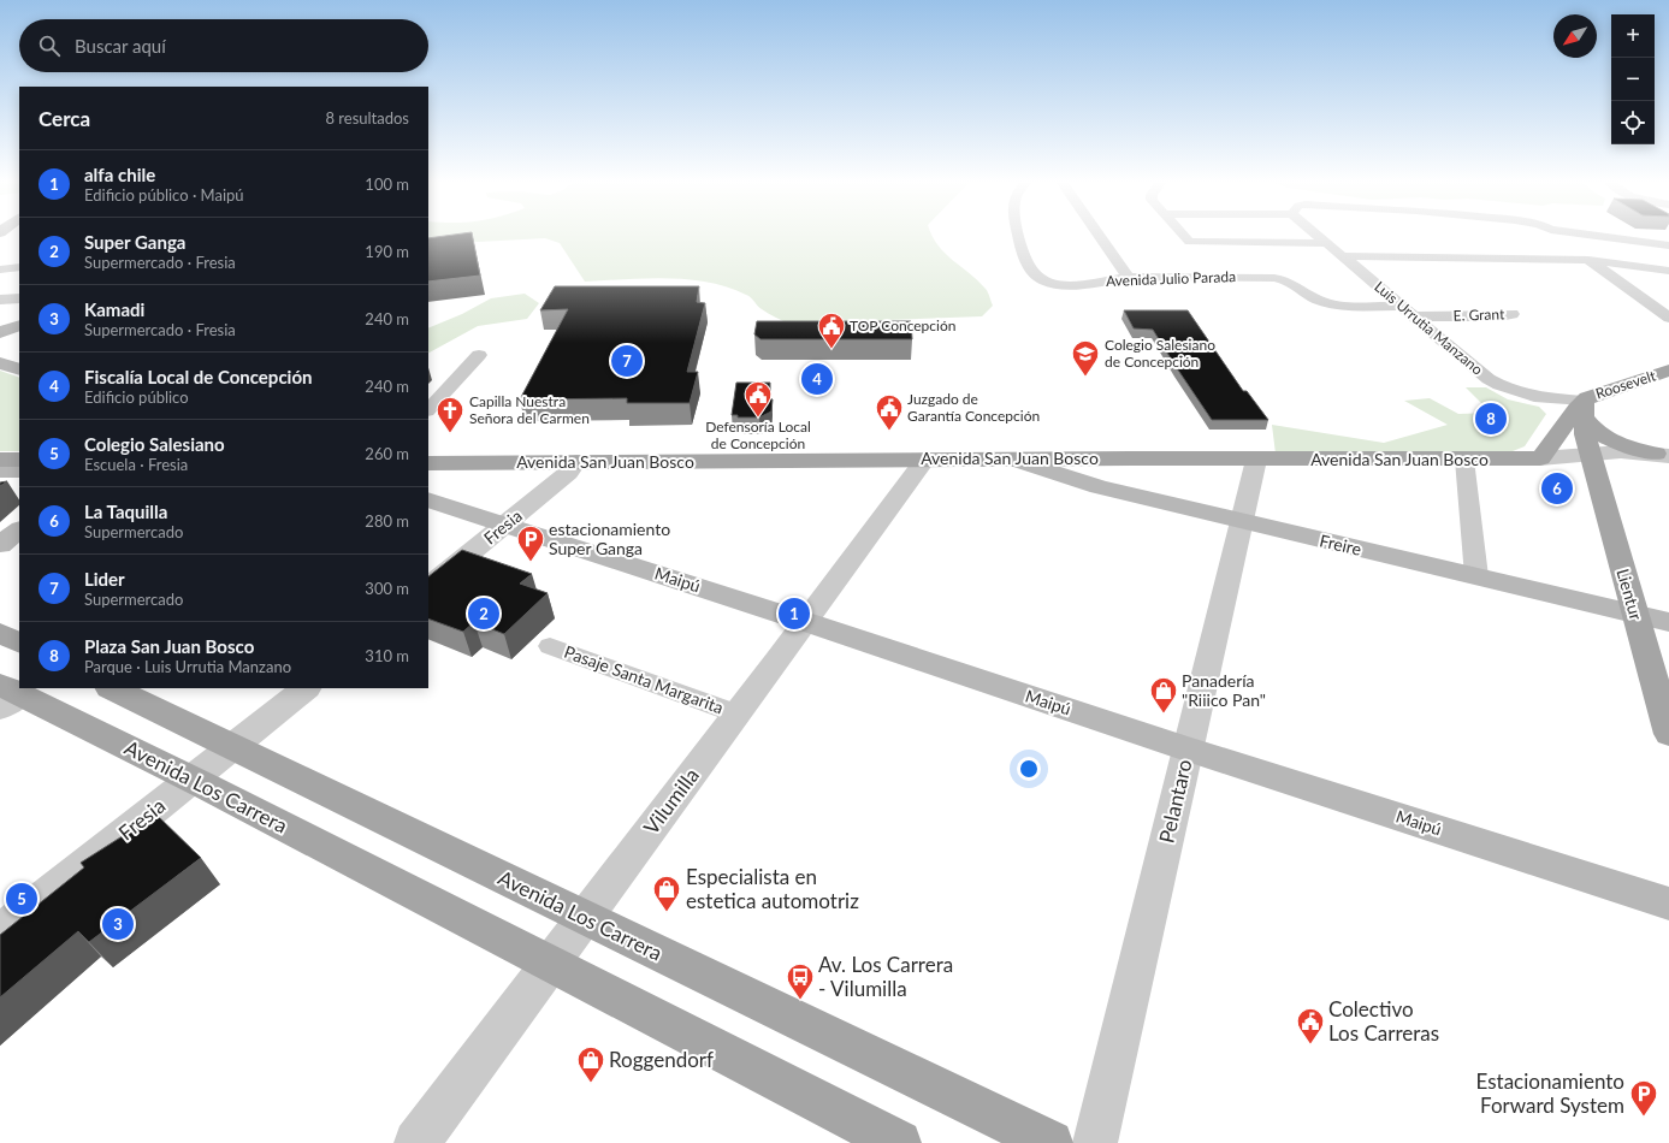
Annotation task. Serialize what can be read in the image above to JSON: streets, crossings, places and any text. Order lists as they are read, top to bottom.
{
  "streets": {
    "main road": [
      "Roosevelt",
      "Avenida San Juan Bosco",
      "Freire",
      "Maipú",
      "Lientur",
      "Avenida Los Carrera"
    ],
    "street": [
      "Avenida Julio Parada",
      "E. Grant",
      "Luis Urrutia Manzano",
      "Fresia",
      "Pasaje Santa Margarita",
      "Vilumilla",
      "Pelantaro"
    ]
  },
  "crossings": [
    ["Avenida Julio Parada", "Luis Urrutia Manzano"],
    ["E. Grant", "Luis Urrutia Manzano"],
    ["Luis Urrutia Manzano", "Roosevelt"],
    ["Roosevelt", "Avenida San Juan Bosco"],
    ["Roosevelt", "Lientur"],
    ["Avenida San Juan Bosco", "Fresia"],
    ["Avenida San Juan Bosco", "Freire"],
    ["Avenida San Juan Bosco", "Lientur"],
    ["Avenida San Juan Bosco", "Vilumilla"],
    ["Avenida San Juan Bosco", "Pelantaro"],
    ["Fresia", "Maipú"],
    ["Fresia", "Avenida Los Carrera"],
    ["Freire", "Lientur"],
    ["Freire", "Pelantaro"],
    ["Maipú", "Vilumilla"],
    ["Maipú", "Pelantaro"],
    ["Pasaje Santa Margarita", "Vilumilla"],
    ["Avenida Los Carrera", "Vilumilla"]
  ],
  "places": {
    "public building": [
      "TOP Concepción",
      "Defensoría Local de Concepción",
      "Juzgado de Garantía Concepción",
      "Colectivo Los Carreras"
    ],
    "school or university": ["Colegio Salesiano de Concepción"],
    "church": ["Capilla Nuestra Señora del Carmen"],
    "parking": ["estacionamiento Super Ganga", "Estacionamiento Forward System"],
    "shop": ["Panadería \"Riiico Pan\"", "Especialista en estetica automotriz", "Roggendorf"],
    "bus stop": ["Av. Los Carrera - Vilumilla"]
  },
  "north": "bottom left",
  "page": {
    "map_buttons": ["+", "−"],
    "search": "Buscar aquí",
    "heading": ["Cerca", "8 resultados"],
    "list": [
      {
        "mark": "1",
        "name": "alfa chile",
        "note": "Edificio público · Maipú",
        "value": "100 m"
      },
      {
        "mark": "2",
        "name": "Super Ganga",
        "note": "Supermercado · Fresia",
        "value": "190 m"
      },
      {
        "mark": "3",
        "name": "Kamadi",
        "note": "Supermercado · Fresia",
        "value": "240 m"
      },
      {
        "mark": "4",
        "name": "Fiscalía Local de Concepción",
        "note": "Edificio público",
        "value": "240 m"
      },
      {
        "mark": "5",
        "name": "Colegio Salesiano",
        "note": "Escuela · Fresia",
        "value": "260 m"
      },
      {
        "mark": "6",
        "name": "La Taquilla",
        "note": "Supermercado",
        "value": "280 m"
      },
      {
        "mark": "7",
        "name": "Lider",
        "note": "Supermercado",
        "value": "300 m"
      },
      {
        "mark": "8",
        "name": "Plaza San Juan Bosco",
        "note": "Parque · Luis Urrutia Manzano",
        "value": "310 m"
      }
    ],
    "pins": [
      "7",
      "4",
      "8",
      "6",
      "1",
      "2",
      "5",
      "3"
    ]
  }
}
